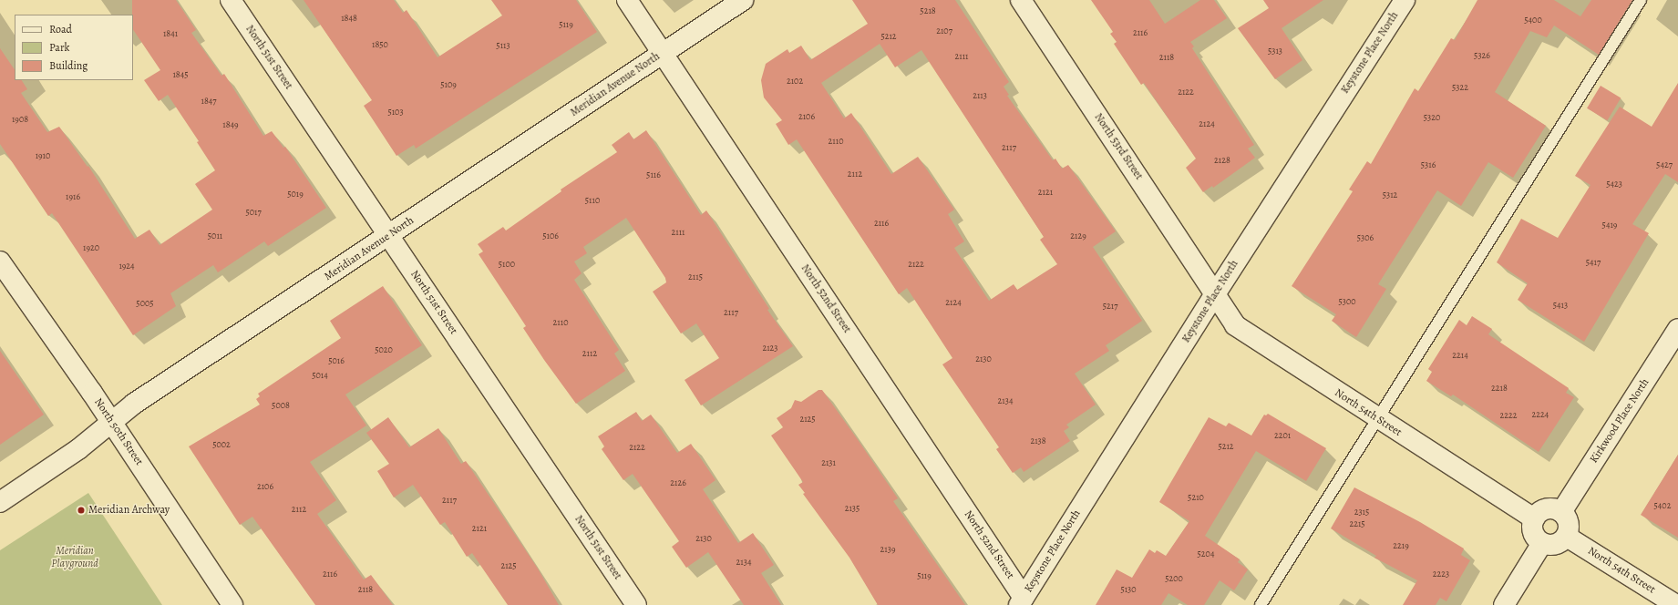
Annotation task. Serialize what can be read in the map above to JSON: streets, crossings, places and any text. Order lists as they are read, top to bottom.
{
  "streets": {
    "street": [
      "Keystone Place North",
      "North 51st Street",
      "Meridian Avenue North",
      "North 53rd Street",
      "North 52nd Street",
      "North 54th Street",
      "Kirkwood Place North",
      "North 50th Street"
    ]
  },
  "crossings": [
    ["Keystone Place North", "North 53rd Street"],
    ["Keystone Place North", "North 52nd Street"],
    ["Keystone Place North", "North 54th Street"],
    ["North 51st Street", "Meridian Avenue North"],
    ["Meridian Avenue North", "North 52nd Street"],
    ["Meridian Avenue North", "North 50th Street"],
    ["North 53rd Street", "North 54th Street"],
    ["North 54th Street", "Kirkwood Place North"]
  ],
  "parks": ["Meridian Playground"],
  "places": ["Meridian Archway"],
  "house_numbers": [
    "5218",
    "1848",
    "5400",
    "5119",
    "2107",
    "2116",
    "1841",
    "5212",
    "1850",
    "5113",
    "5313",
    "5326",
    "2111",
    "2118",
    "1845",
    "2102",
    "5109",
    "5322",
    "2122",
    "2113",
    "1847",
    "5103",
    "2106",
    "5320",
    "1908",
    "2124",
    "1849",
    "2110",
    "2117",
    "1910",
    "2128",
    "5316",
    "5427",
    "2112",
    "5116",
    "5423",
    "2121",
    "5019",
    "5312",
    "1916",
    "5110",
    "5017",
    "2116",
    "5419",
    "2111",
    "5011",
    "5106",
    "2129",
    "5306",
    "1920",
    "5417",
    "5100",
    "2122",
    "1924",
    "2115",
    "5300",
    "2124",
    "5005",
    "5413",
    "5217",
    "2117",
    "2110",
    "2123",
    "5020",
    "2112",
    "2214",
    "2130",
    "5016",
    "5014",
    "2218",
    "2134",
    "5008",
    "2224",
    "2222",
    "2125",
    "2201",
    "2138",
    "5002",
    "5212",
    "2122",
    "2131",
    "2126",
    "2106",
    "5210",
    "2117",
    "5402",
    "2135",
    "2112",
    "2315",
    "2215",
    "2121",
    "2130",
    "2219",
    "2139",
    "5204",
    "2134",
    "2125",
    "2116",
    "2223",
    "5119",
    "5200",
    "2118",
    "5130"
  ],
  "legend": ["Road", "Park", "Building"]
}
